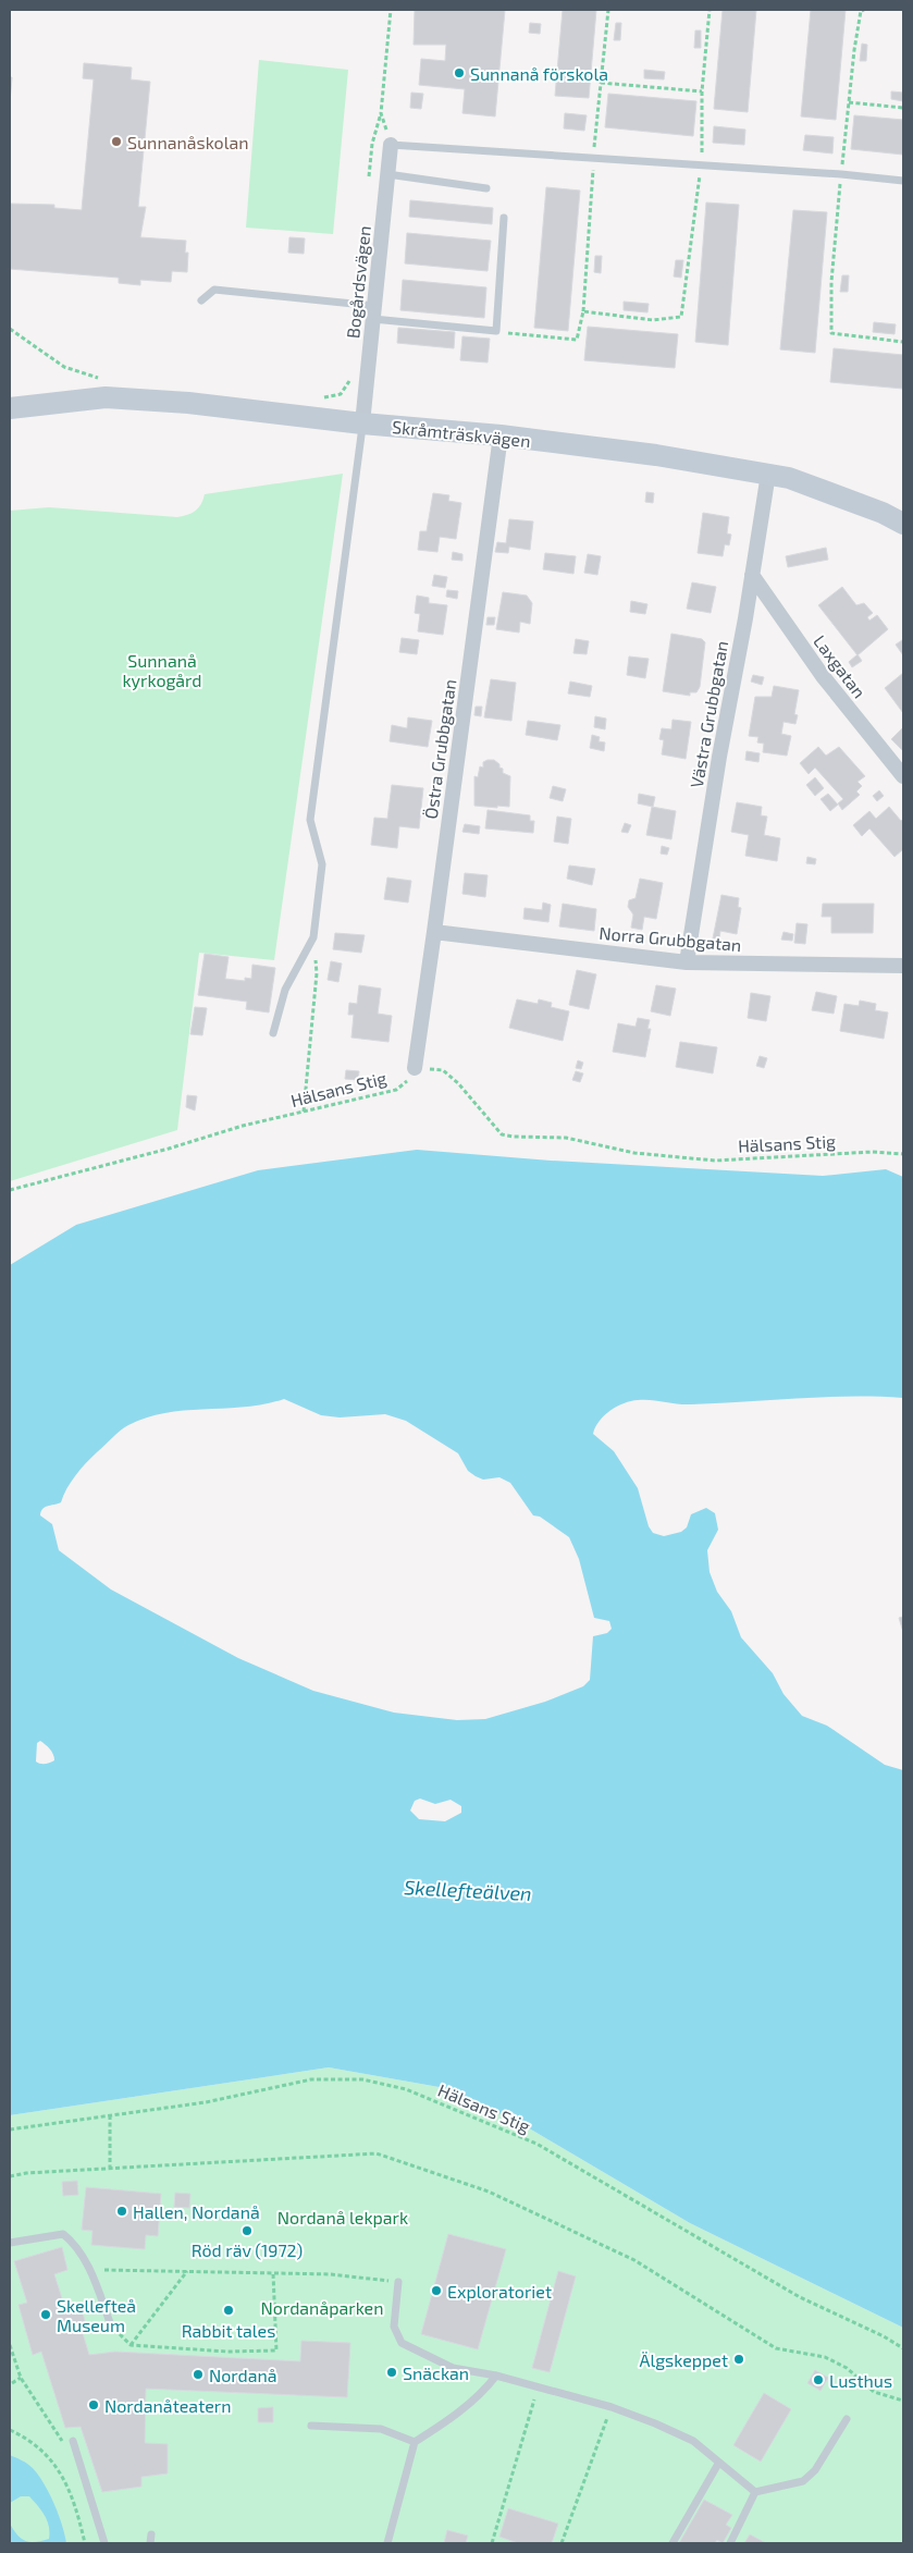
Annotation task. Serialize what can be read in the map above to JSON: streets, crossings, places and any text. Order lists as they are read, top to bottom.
{
  "streets": {
    "main road": ["Skråmträskvägen"],
    "street": [
      "Bogårdsvägen",
      "Laxgatan",
      "Västra Grubbgatan",
      "Östra Grubbgatan",
      "Norra Grubbgatan"
    ],
    "path": ["Hälsans Stig"]
  },
  "crossings": [
    ["Bogårdsvägen", "Skråmträskvägen"],
    ["Skråmträskvägen", "Västra Grubbgatan"],
    ["Skråmträskvägen", "Östra Grubbgatan"],
    ["Laxgatan", "Västra Grubbgatan"],
    ["Västra Grubbgatan", "Norra Grubbgatan"],
    ["Östra Grubbgatan", "Norra Grubbgatan"],
    ["Östra Grubbgatan", "Hälsans Stig"]
  ],
  "water": ["Skellefteälven"],
  "parks": ["Sunnanå kyrkogård", "Nordanå lekpark", "Nordanåparken"],
  "places": [
    "Sunnanå förskola",
    "Sunnanåskolan",
    "Hallen, Nordanå",
    "Röd räv (1972)",
    "Exploratoriet",
    "Rabbit tales",
    "Skellefteå Museum",
    "Älgskeppet",
    "Snäckan",
    "Nordanå",
    "Lusthus",
    "Nordanåteatern"
  ]
}
